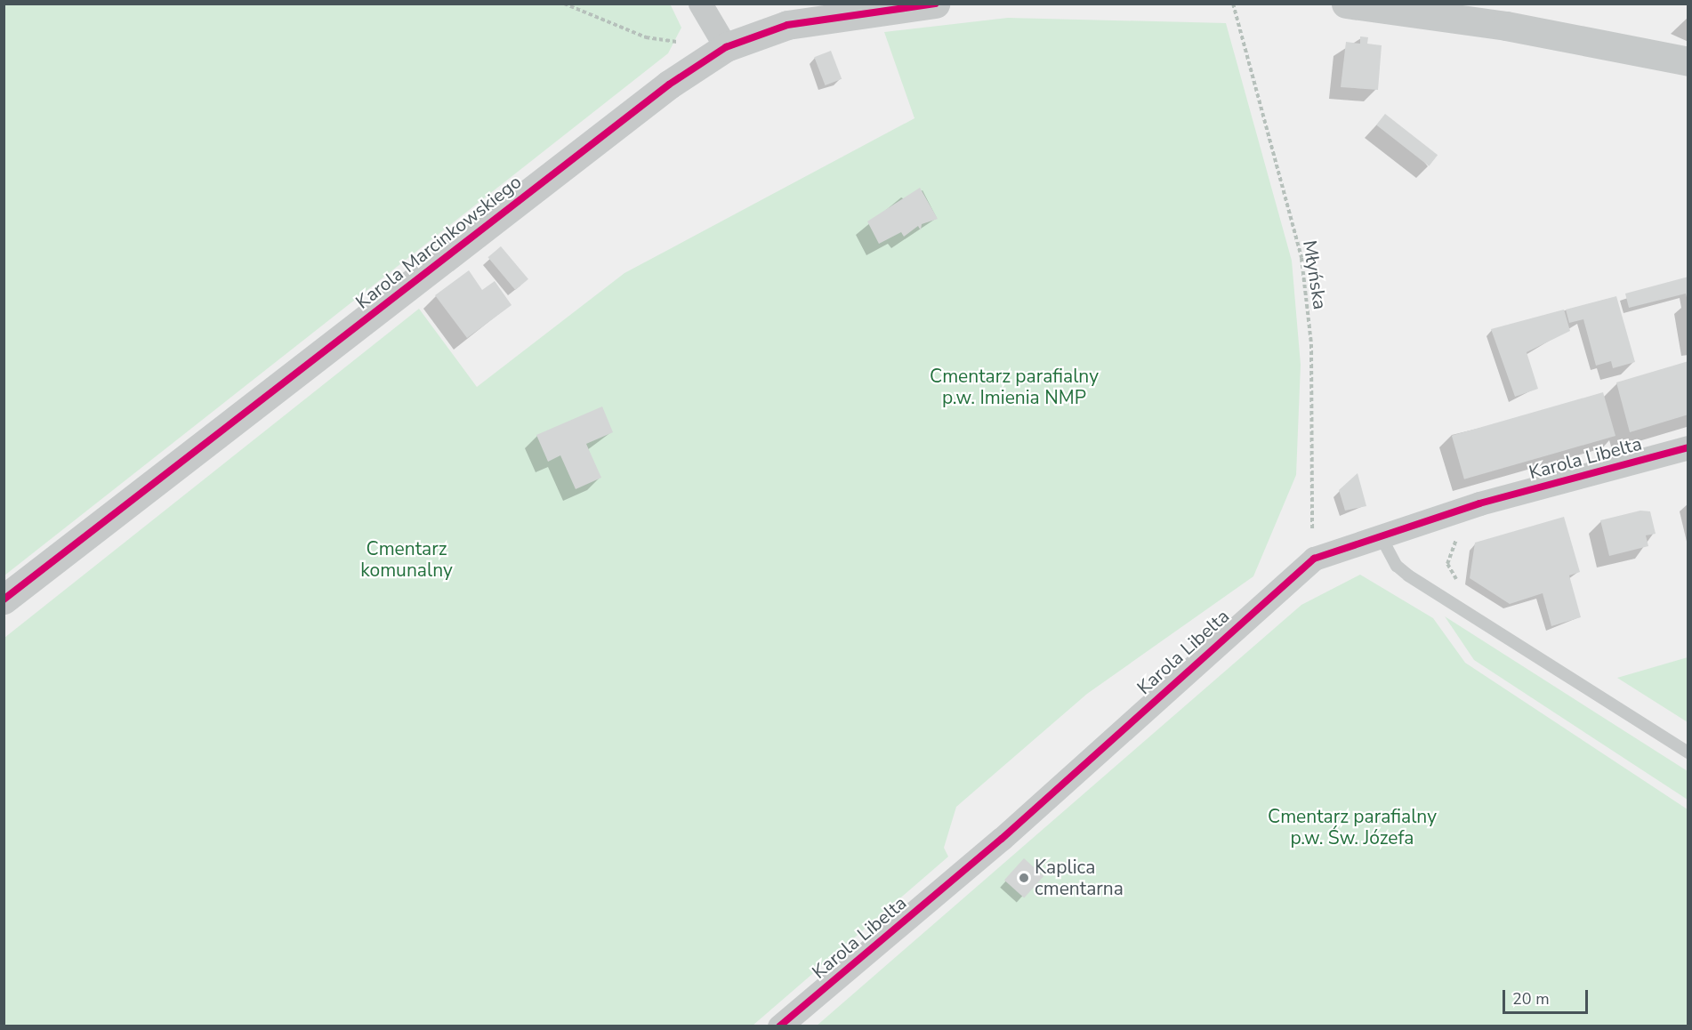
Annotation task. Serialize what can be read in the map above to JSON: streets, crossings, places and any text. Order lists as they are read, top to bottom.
{
  "streets": {
    "street": ["Karola Marcinkowskiego", "Karola Libelta"],
    "path": ["Młyńska"]
  },
  "crossings": [
    ["Młyńska", "Karola Libelta"]
  ],
  "parks": ["Cmentarz parafialny p.w. Imienia NMP", "Cmentarz komunalny", "Cmentarz parafialny p.w. Św. Józefa"],
  "places": ["Kaplica cmentarna"],
  "scale_bar": "20 m"
}
